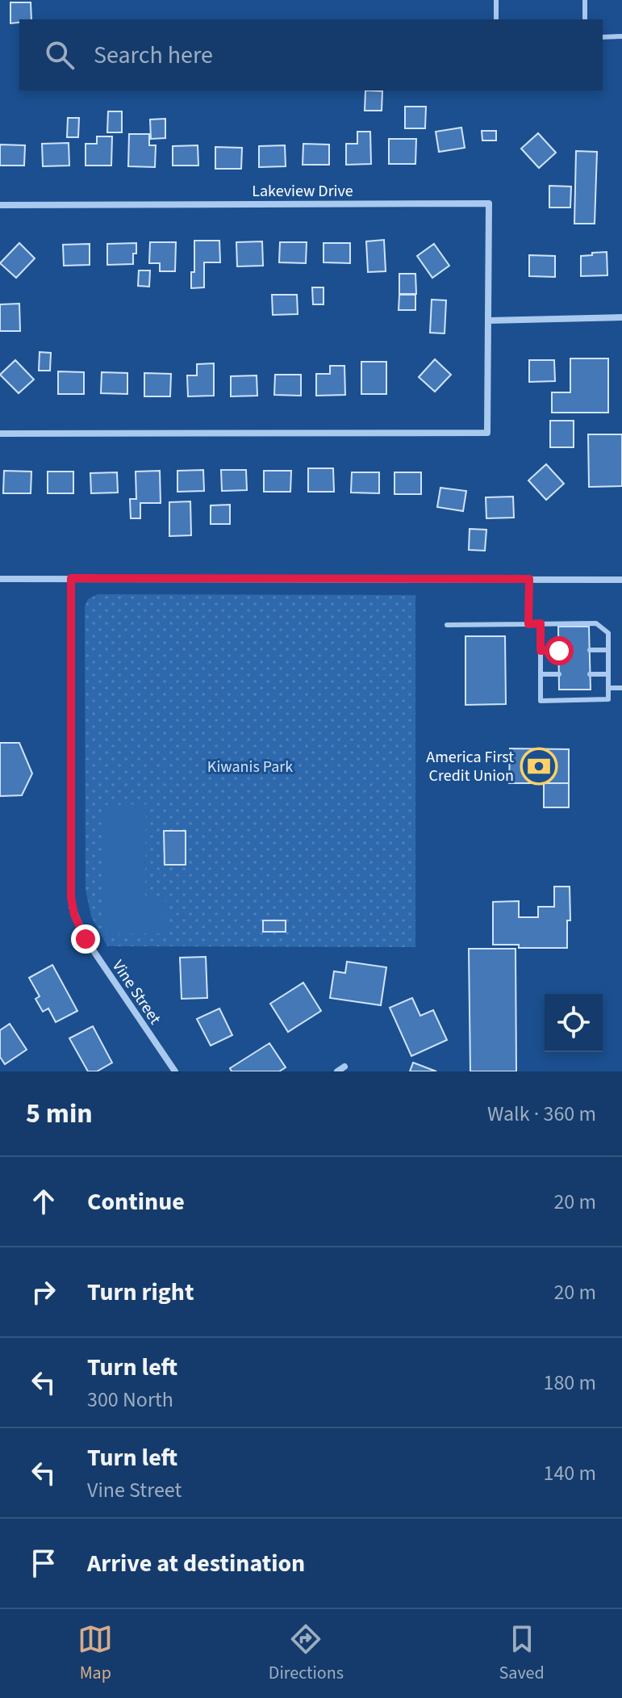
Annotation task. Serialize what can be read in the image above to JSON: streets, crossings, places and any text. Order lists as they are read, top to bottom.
{
  "streets": {
    "street": ["Lakeview Drive", "Vine Street"]
  },
  "parks": ["Kiwanis Park"],
  "places": {
    "bank": ["America First Credit Union"]
  },
  "page": {
    "search": "Search here",
    "heading": ["5 min", "Walk · 360 m"],
    "list": [
      ["Continue", "20 m"],
      ["Turn right", "20 m"],
      ["Turn left", "300 North", "180 m"],
      ["Turn left", "Vine Street", "140 m"],
      "Arrive at destination"
    ],
    "nav": ["Map", "Directions", "Saved"]
  }
}
